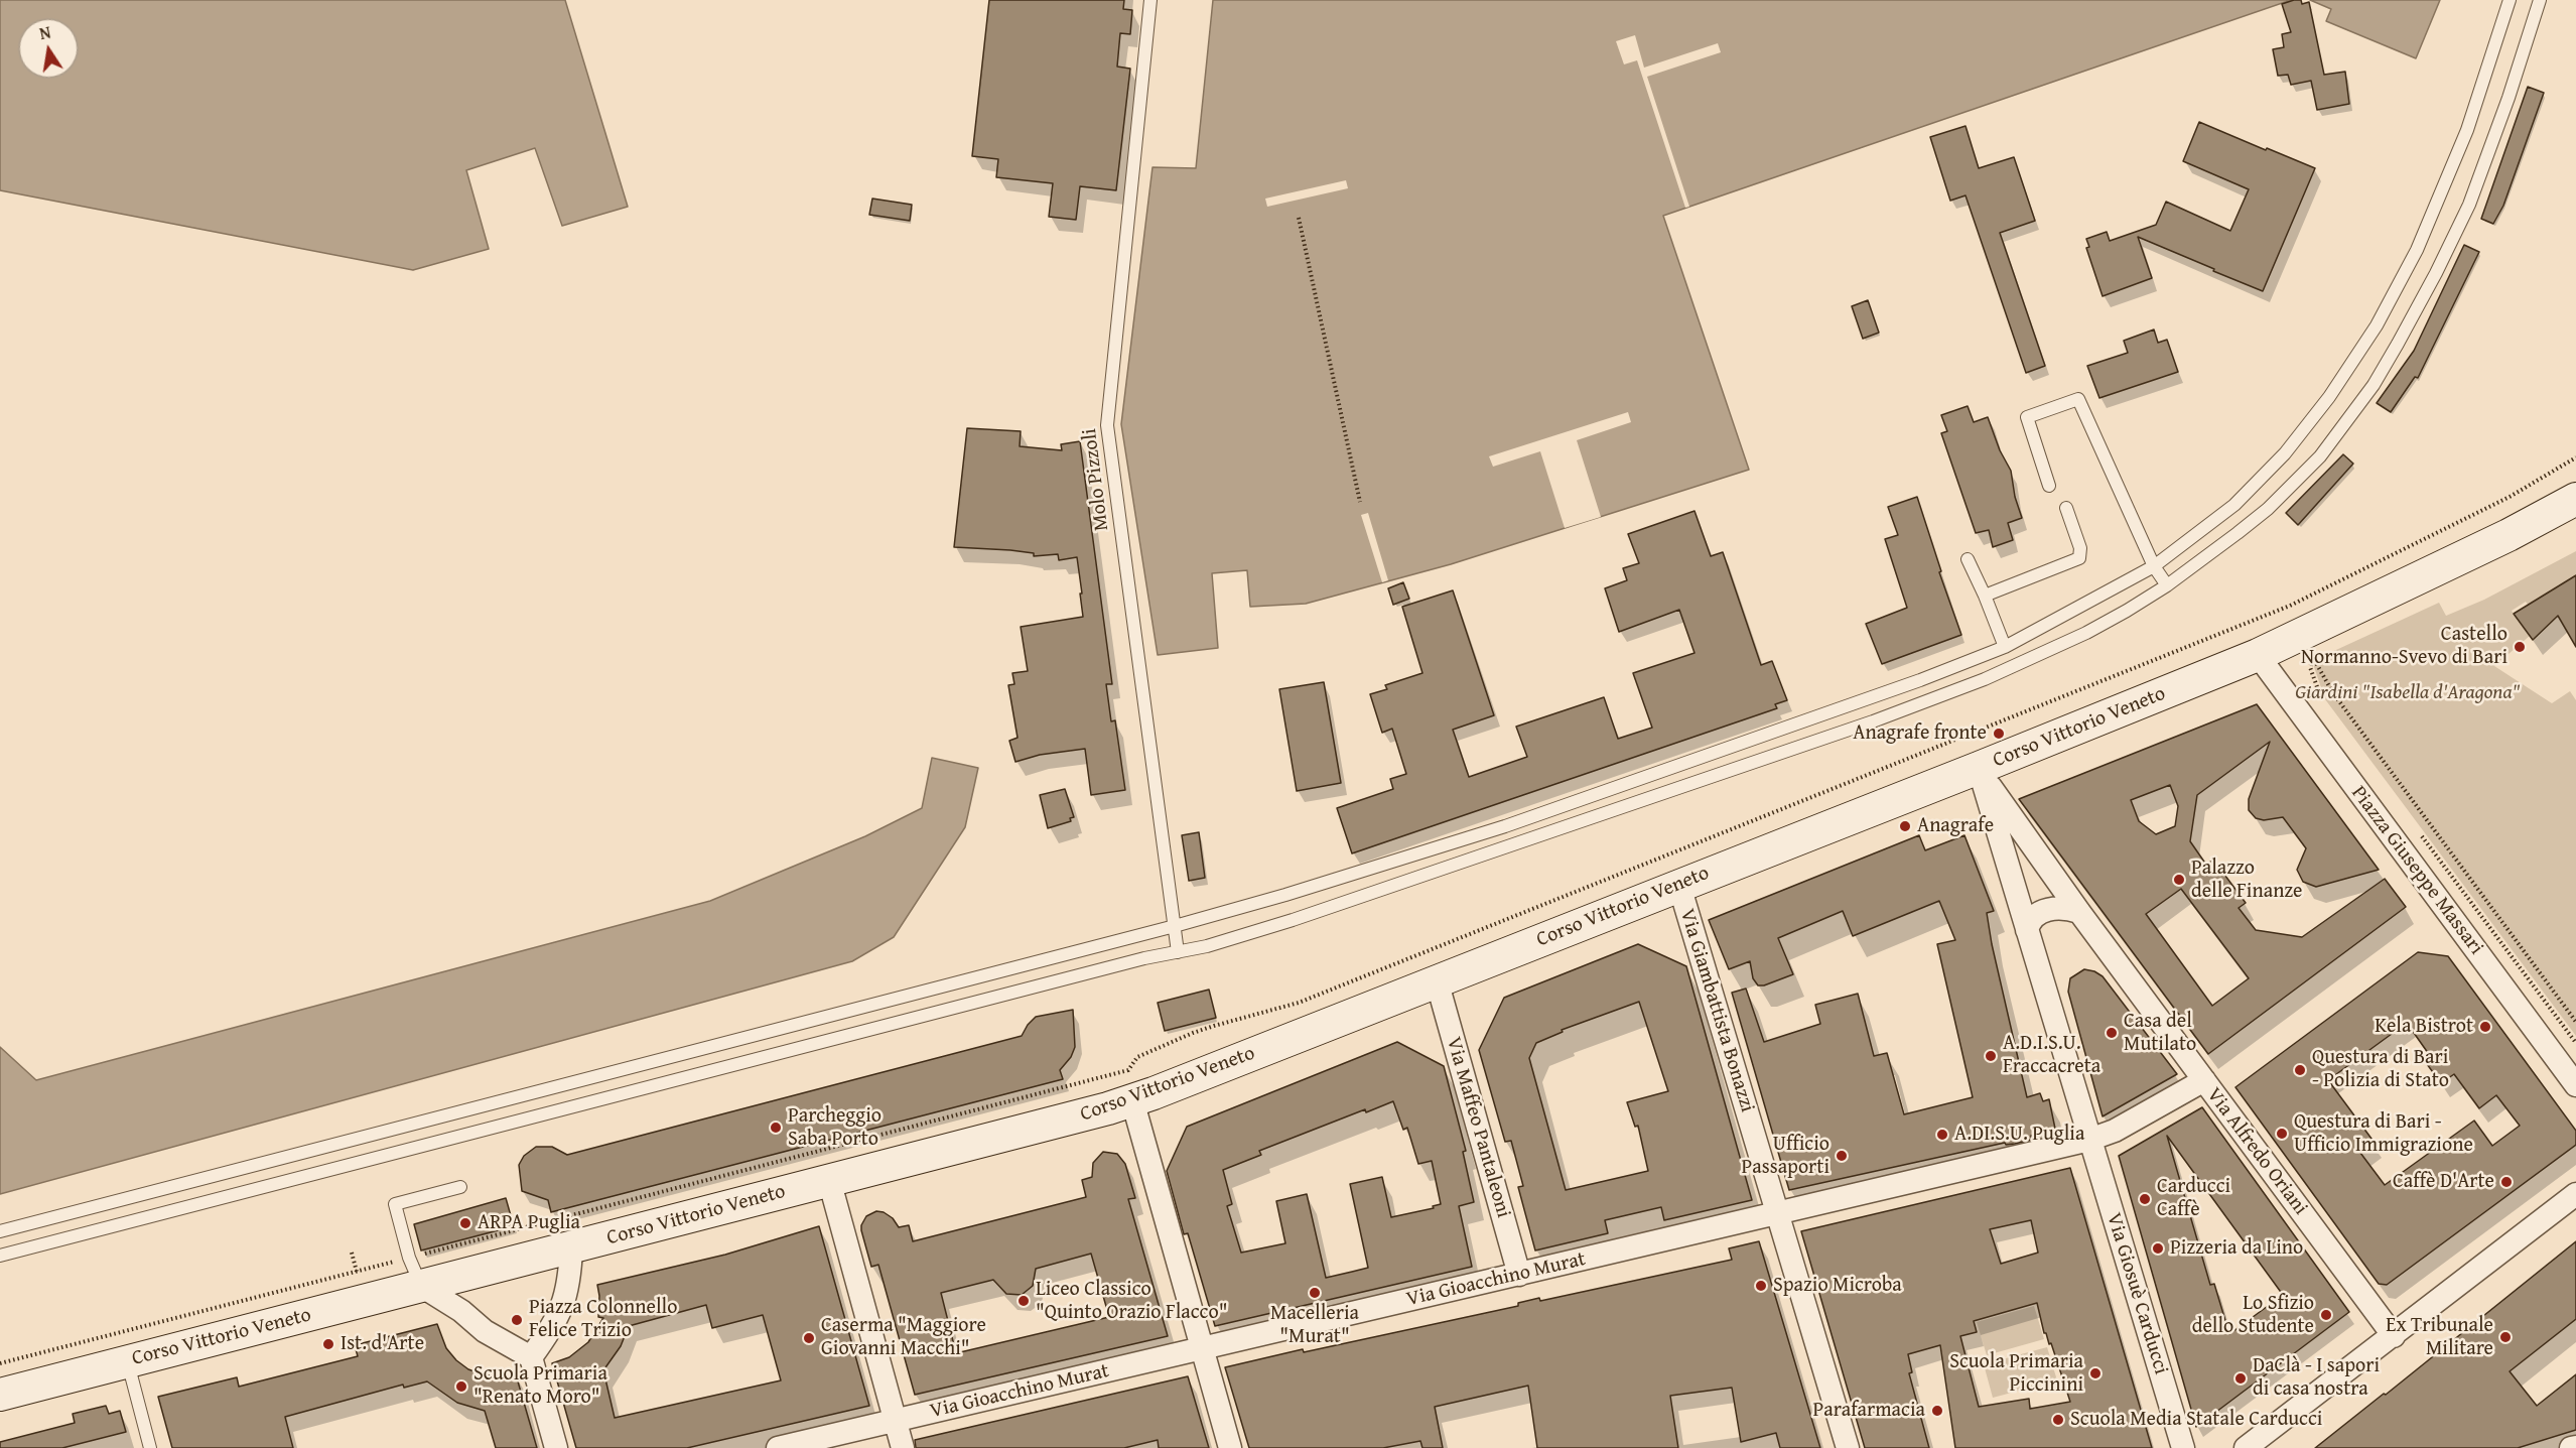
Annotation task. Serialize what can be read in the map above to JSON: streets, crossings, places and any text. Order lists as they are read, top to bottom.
{
  "streets": {
    "main road": ["Corso Vittorio Veneto"],
    "street": [
      "Piazza Giuseppe Massari",
      "Via Giambattista Bonazzi",
      "Via Maffeo Pantaleoni",
      "Via Alfredo Oriani",
      "Via Gioacchino Murat",
      "Via Giosuè Carducci"
    ],
    "lane": ["Molo Pizzoli"]
  },
  "crossings": [
    ["Corso Vittorio Veneto", "Piazza Giuseppe Massari"],
    ["Corso Vittorio Veneto", "Via Giambattista Bonazzi"],
    ["Corso Vittorio Veneto", "Via Maffeo Pantaleoni"],
    ["Corso Vittorio Veneto", "Via Alfredo Oriani"],
    ["Corso Vittorio Veneto", "Via Giosuè Carducci"],
    ["Via Giambattista Bonazzi", "Via Gioacchino Murat"],
    ["Via Maffeo Pantaleoni", "Via Gioacchino Murat"],
    ["Via Alfredo Oriani", "Via Gioacchino Murat"],
    ["Via Alfredo Oriani", "Via Giosuè Carducci"],
    ["Via Gioacchino Murat", "Via Giosuè Carducci"]
  ],
  "parks": ["Giardini \"Isabella d'Aragona\""],
  "places": [
    "Castello Normanno-Svevo di Bari",
    "Anagrafe fronte",
    "Anagrafe",
    "Palazzo delle Finanze",
    "Kela Bistrot",
    "Casa del Mutilato",
    "A.D.I.S.U. Fraccacreta",
    "Questura di Bari - Polizia di Stato",
    "Parcheggio Saba Porto",
    "Questura di Bari - Ufficio Immigrazione",
    "A.DI.S.U. Puglia",
    "Ufficio Passaporti",
    "Caffè D'Arte",
    "Carducci Caffè",
    "ARPA Puglia",
    "Pizzeria da Lino",
    "Spazio Microba",
    "Macelleria \"Murat\"",
    "Liceo Classico \"Quinto Orazio Flacco\"",
    "Lo Sfizio dello Studente",
    "Piazza Colonnello Felice Trizio",
    "Ex Tribunale Militare",
    "Caserma \"Maggiore Giovanni Macchi\"",
    "Ist. d'Arte",
    "Scuola Primaria Piccinini",
    "DaClà - I sapori di casa nostra",
    "Scuola Primaria \"Renato Moro\"",
    "Parafarmacia",
    "Scuola Media Statale Carducci"
  ],
  "north": "top"
}
